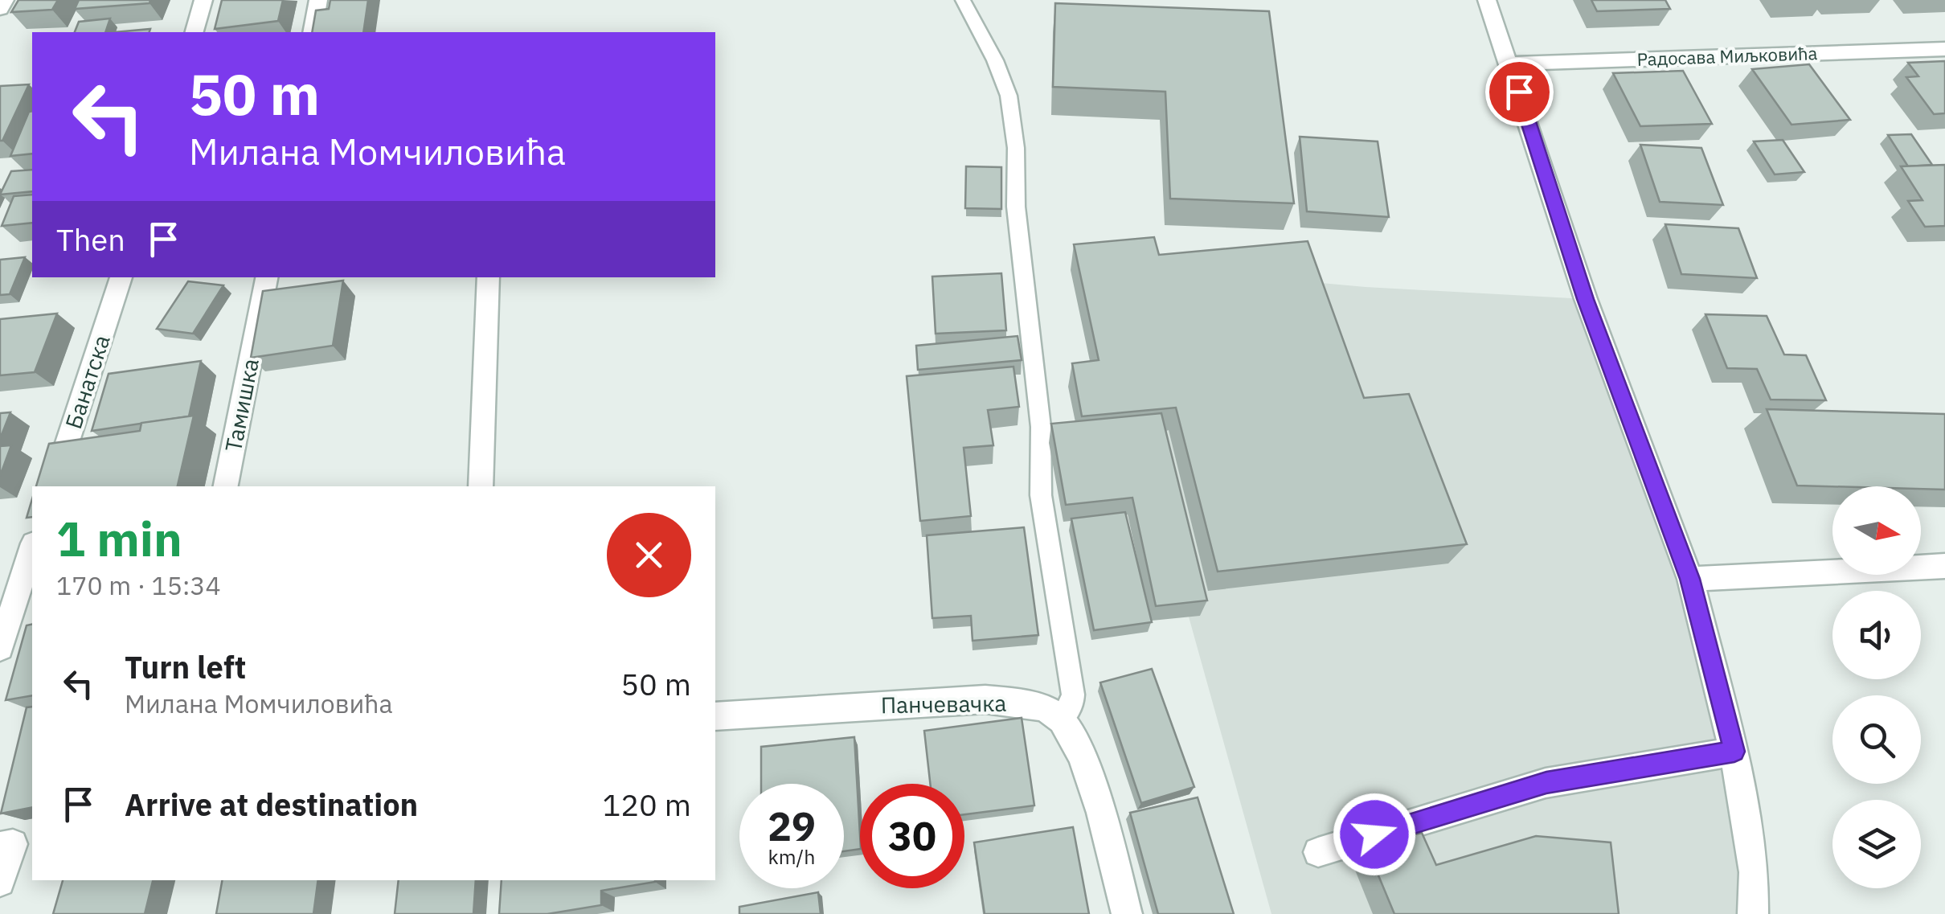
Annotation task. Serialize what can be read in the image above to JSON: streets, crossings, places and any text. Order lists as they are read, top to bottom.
{
  "streets": {
    "street": [
      "Радосава Миљковића",
      "Банатска",
      "Тамишка",
      "Панчевачка"
    ]
  },
  "north": "right",
  "page": {
    "turn": ["50 m", "Милана Момчиловића"],
    "then": "Then",
    "heading": ["1 min", "170 m · 15:34"],
    "list": [
      {
        "name": "Turn left",
        "note": "Милана Момчиловића",
        "value": "50 m"
      },
      {
        "name": "Arrive at destination",
        "value": "120 m"
      }
    ],
    "speed": "29 km/h",
    "limit": "30"
  }
}
